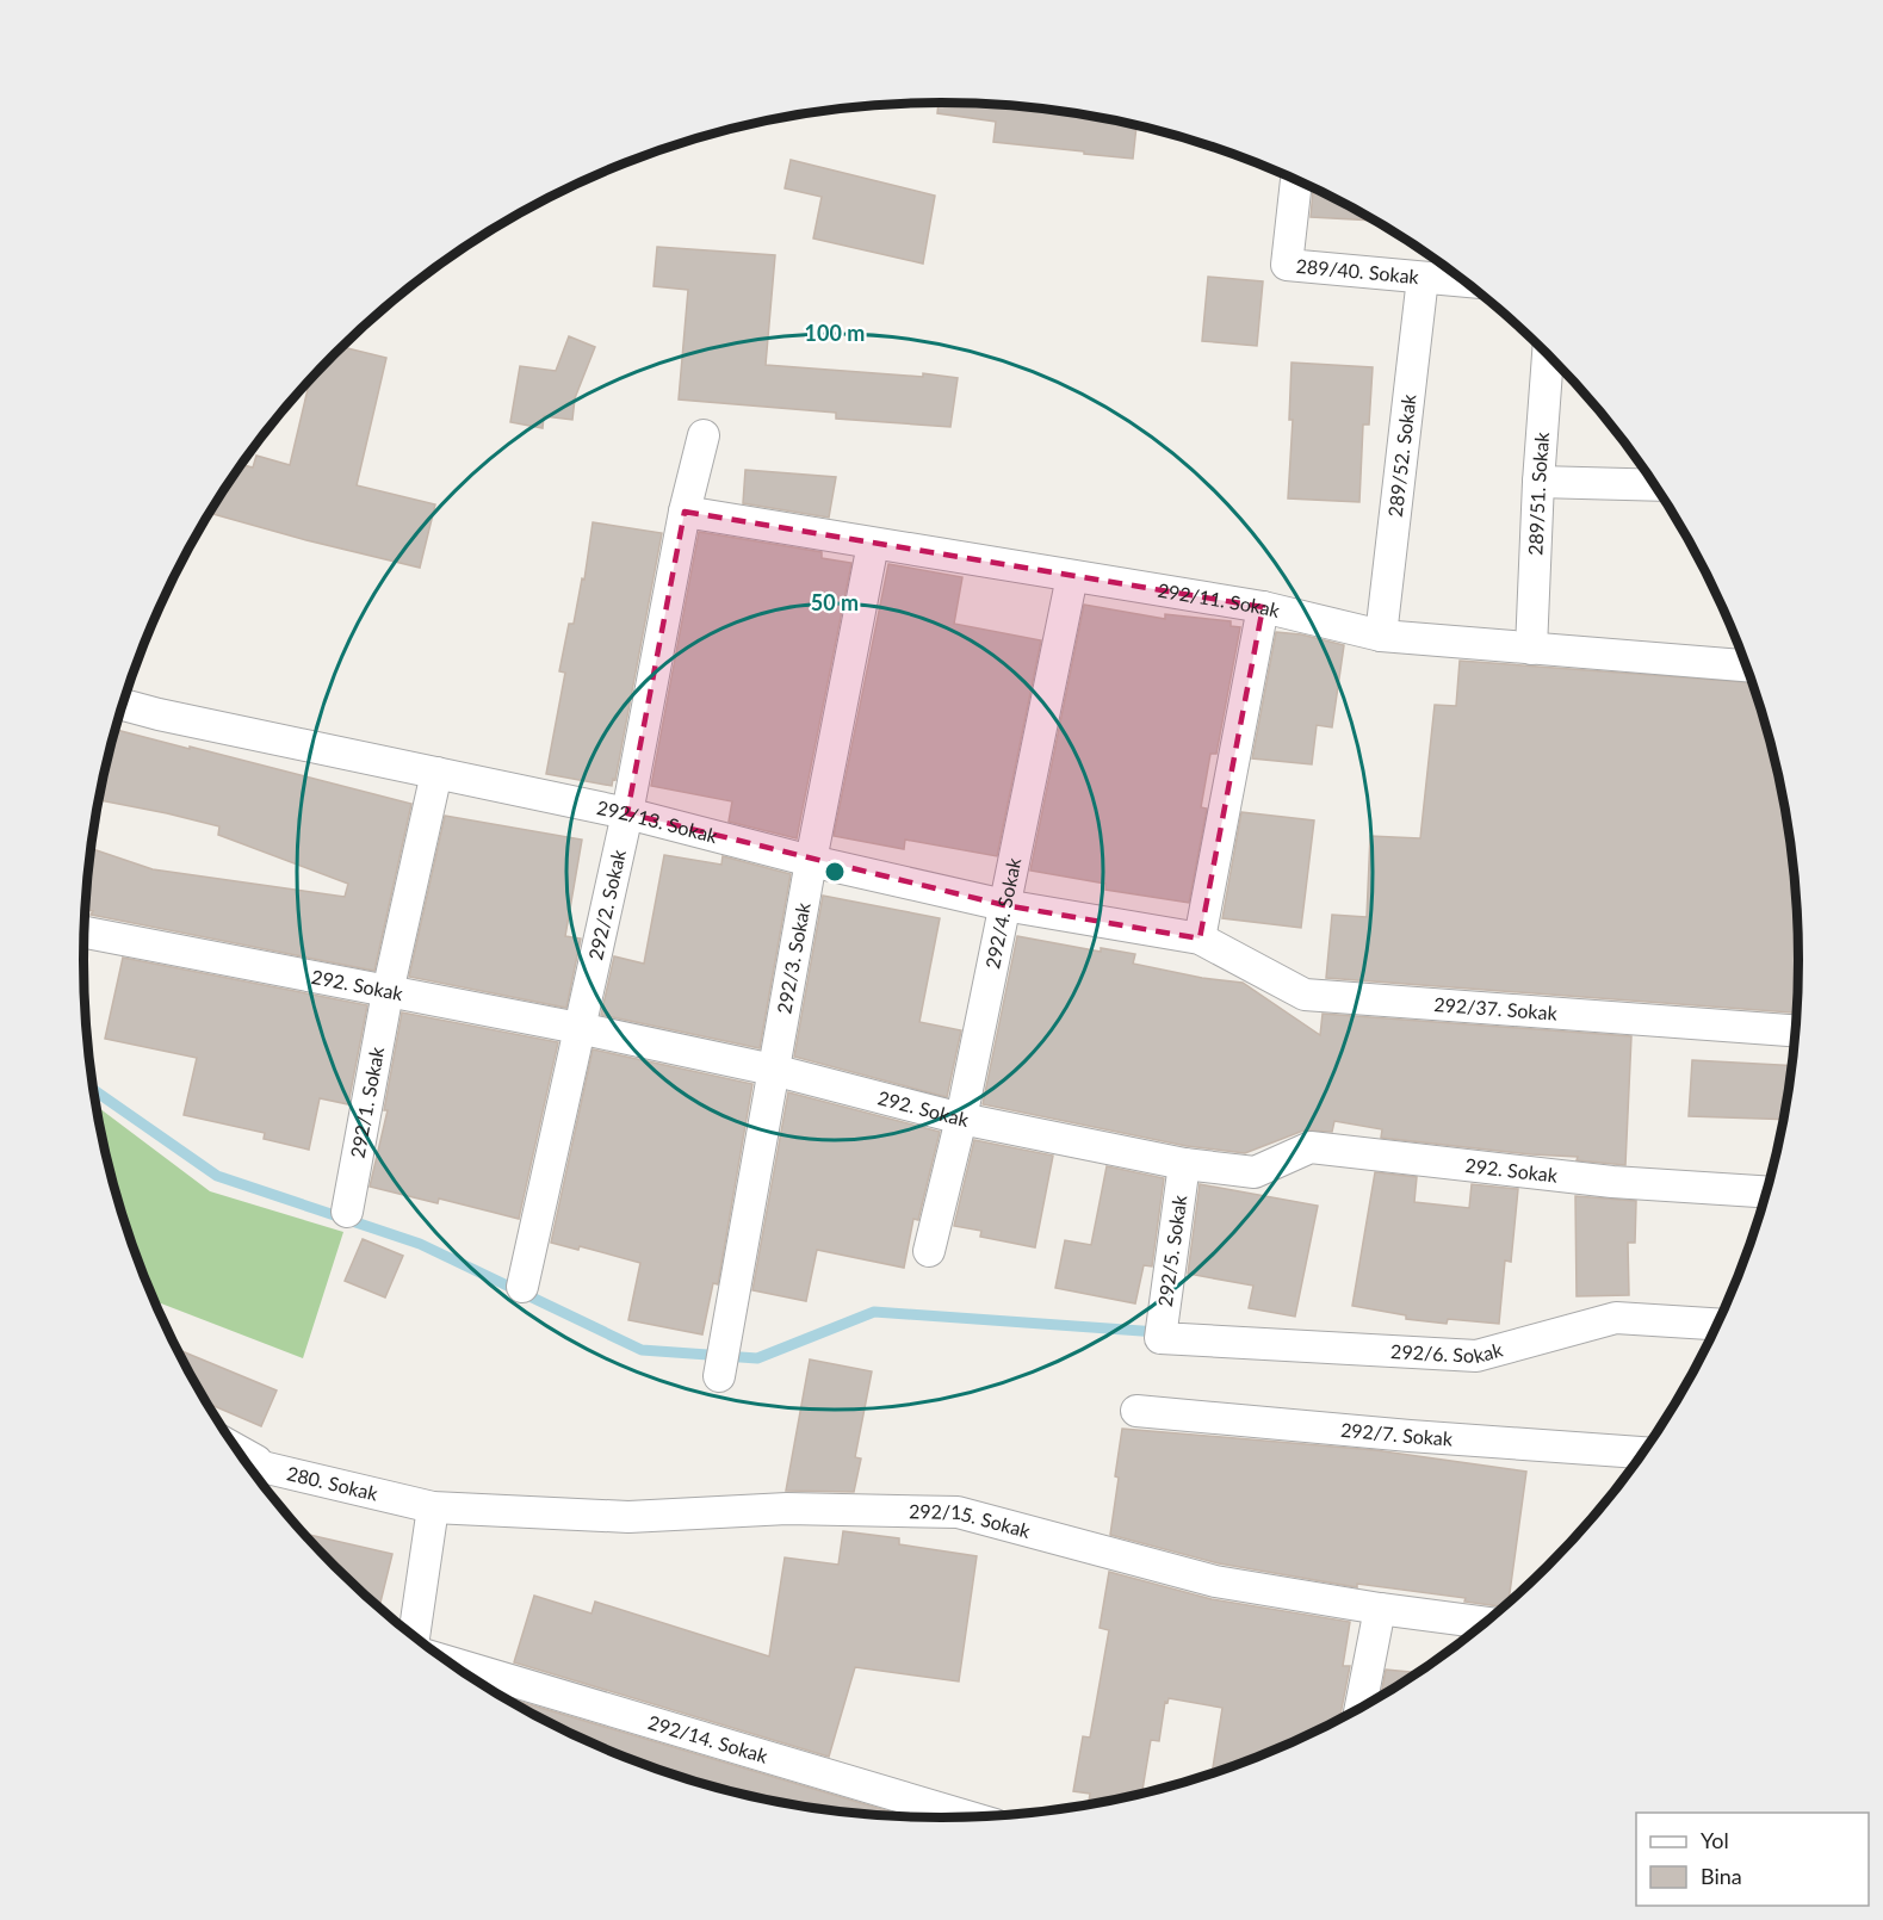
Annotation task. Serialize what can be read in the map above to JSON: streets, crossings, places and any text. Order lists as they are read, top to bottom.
{
  "streets": {
    "street": [
      "289/40. Sokak",
      "289/52. Sokak",
      "289/51. Sokak",
      "292/11. Sokak",
      "292/13. Sokak",
      "292/2. Sokak",
      "292/4. Sokak",
      "292/3. Sokak",
      "292. Sokak",
      "292/37. Sokak",
      "292/1. Sokak",
      "292/5. Sokak",
      "292/6. Sokak",
      "292/7. Sokak",
      "280. Sokak",
      "292/15. Sokak",
      "292/14. Sokak"
    ]
  },
  "crossings": [
    ["289/40. Sokak", "289/52. Sokak"],
    ["289/52. Sokak", "292/11. Sokak"],
    ["289/51. Sokak", "292/11. Sokak"],
    ["292/11. Sokak", "292/2. Sokak"],
    ["292/11. Sokak", "292/4. Sokak"],
    ["292/11. Sokak", "292/3. Sokak"],
    ["292/13. Sokak", "292/2. Sokak"],
    ["292/13. Sokak", "292/4. Sokak"],
    ["292/13. Sokak", "292/3. Sokak"],
    ["292/13. Sokak", "292/37. Sokak"],
    ["292/13. Sokak", "292/1. Sokak"],
    ["292/2. Sokak", "292. Sokak"],
    ["292/4. Sokak", "292. Sokak"],
    ["292/3. Sokak", "292. Sokak"],
    ["292. Sokak", "292/1. Sokak"],
    ["292. Sokak", "292/5. Sokak"],
    ["292/5. Sokak", "292/6. Sokak"],
    ["280. Sokak", "292/15. Sokak"]
  ],
  "legend": ["Yol", "Bina"],
  "rings": ["100 m", "50 m"]
}
